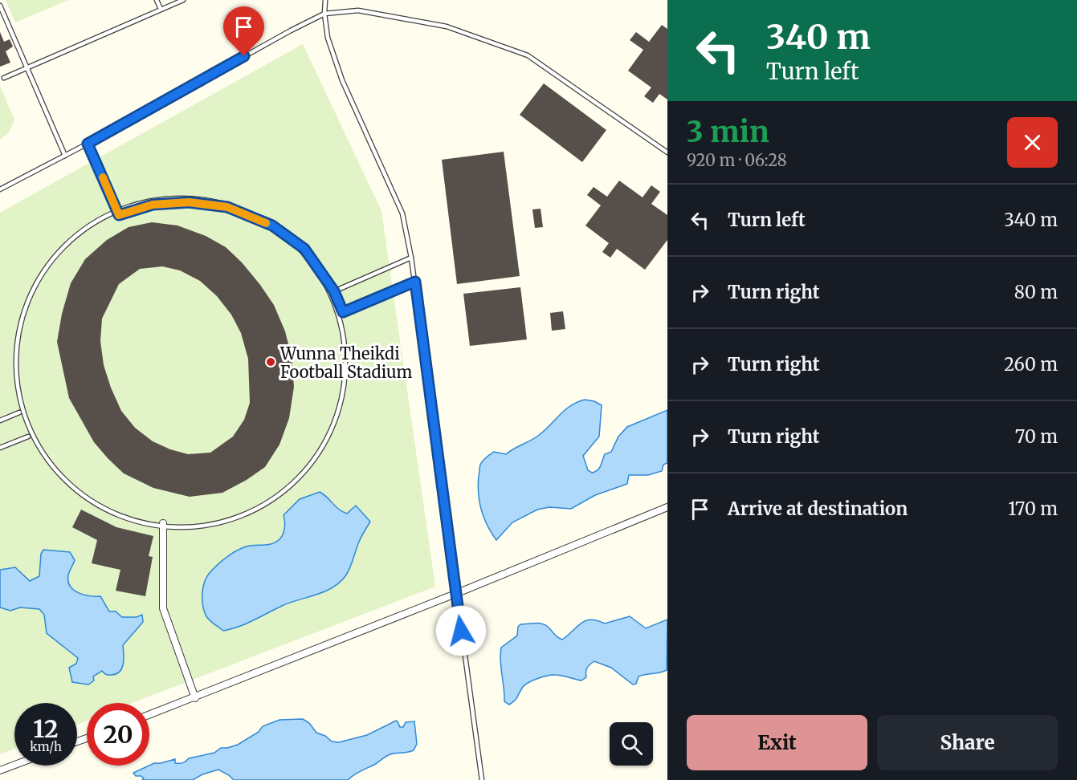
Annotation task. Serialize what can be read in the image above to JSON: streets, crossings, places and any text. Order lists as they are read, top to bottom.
{
  "places": ["Wunna Theikdi Football Stadium"],
  "page": {
    "turn": ["340 m", "Turn left"],
    "heading": ["3 min", "920 m · 06:28"],
    "list": [
      {
        "name": "Turn left",
        "value": "340 m"
      },
      {
        "name": "Turn right",
        "value": "80 m"
      },
      {
        "name": "Turn right",
        "value": "260 m"
      },
      {
        "name": "Turn right",
        "value": "70 m"
      },
      {
        "name": "Arrive at destination",
        "value": "170 m"
      }
    ],
    "speed": "12 km/h",
    "limit": "20",
    "buttons": ["Exit", "Share"]
  }
}
